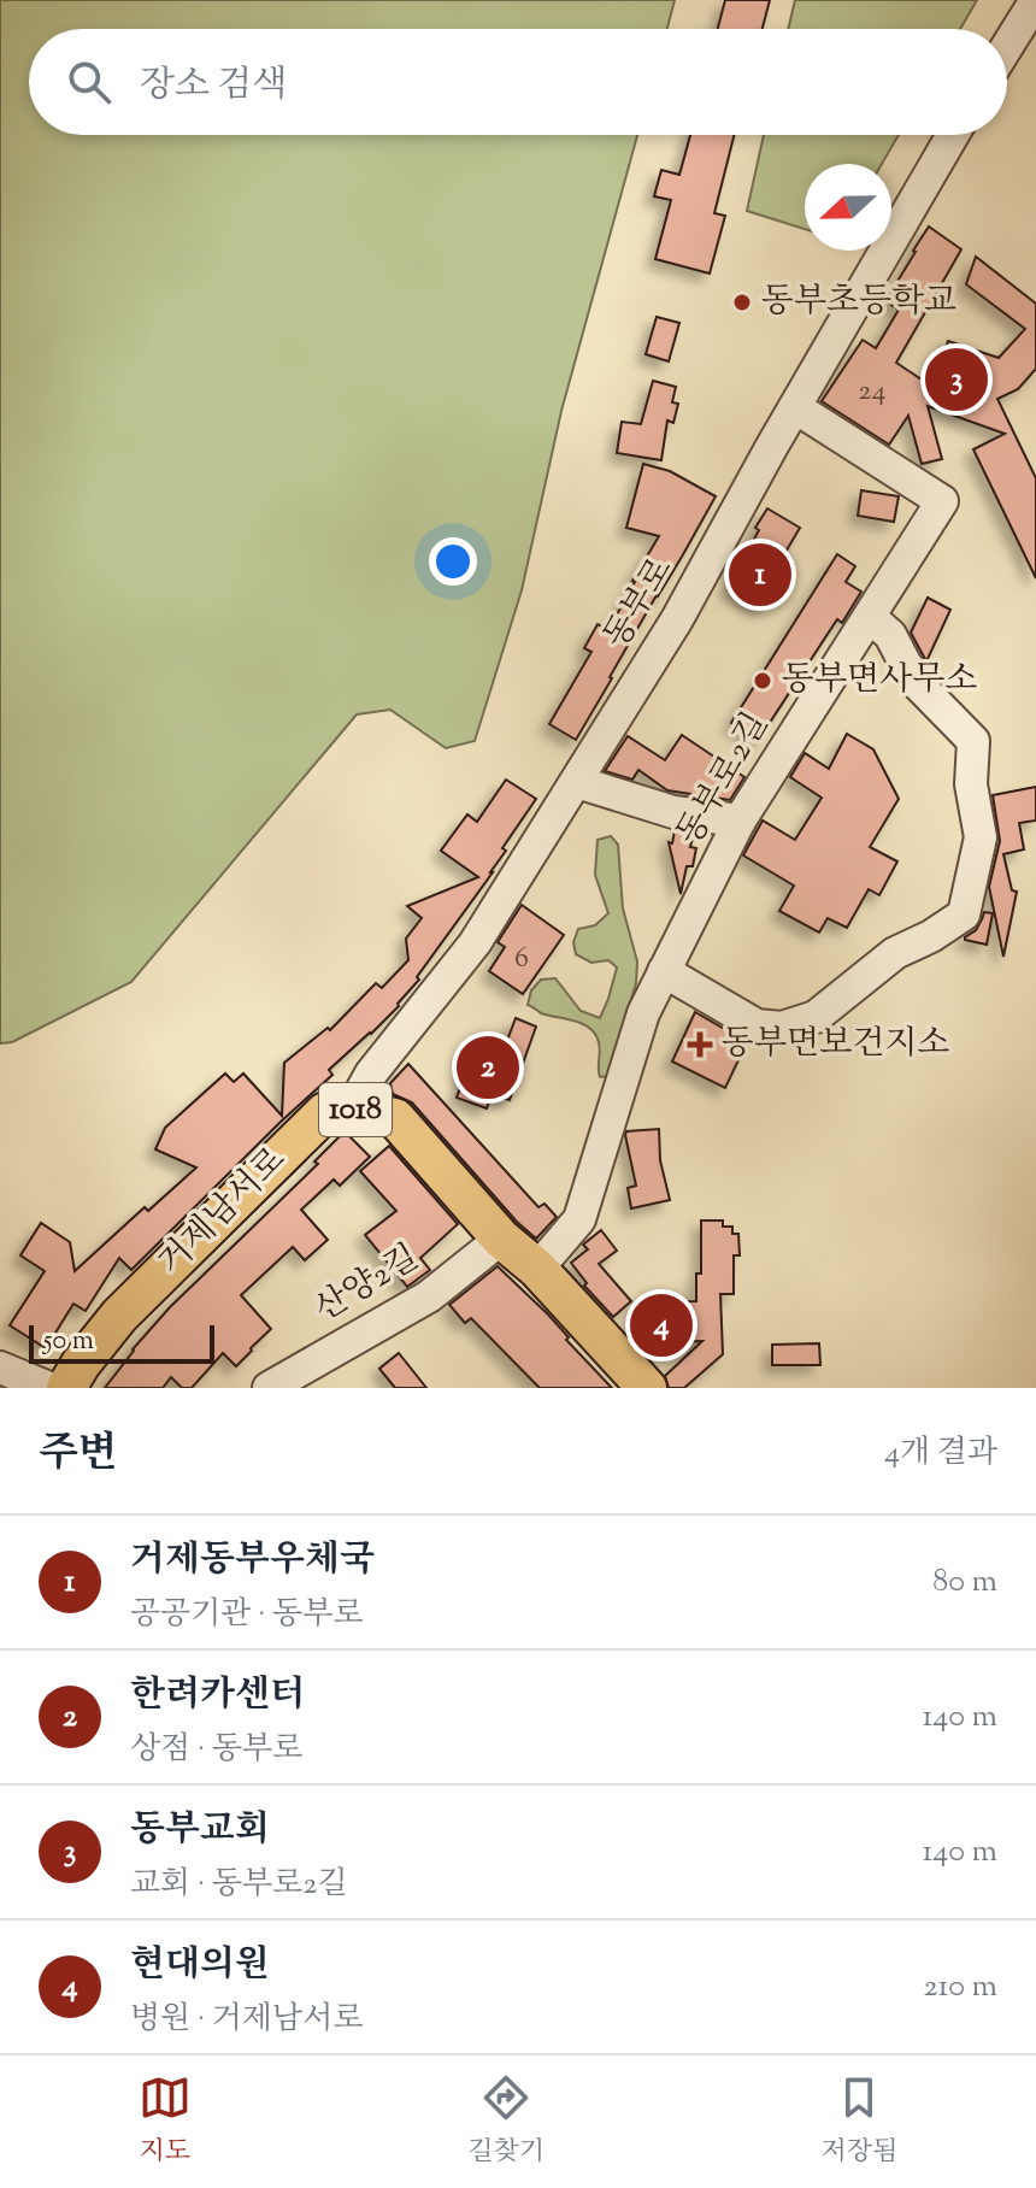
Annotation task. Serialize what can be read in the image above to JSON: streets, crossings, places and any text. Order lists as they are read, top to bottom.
{
  "streets": {
    "main road": ["1018", "거제남서로"],
    "street": ["동부로", "동부로2길", "산양2길"]
  },
  "crossings": [
    ["동부로", "동부로2길"],
    ["동부로", "1018"],
    ["동부로", "거제남서로"],
    ["동부로2길", "1018"],
    ["1018", "거제남서로"],
    ["1018", "산양2길"]
  ],
  "places": {
    "other": ["동부초등학교", "동부면사무소"],
    "health": ["동부면보건지소"]
  },
  "house_numbers": ["24", "6"],
  "scale_bar": "50 m",
  "north": "left",
  "page": {
    "search": "장소 검색",
    "pins": [
      "3",
      "1",
      "2",
      "4"
    ],
    "scale": "50 m",
    "heading": ["주변", "4개 결과"],
    "list": [
      {
        "mark": "1",
        "name": "거제동부우체국",
        "note": "공공기관 · 동부로",
        "value": "80 m"
      },
      {
        "mark": "2",
        "name": "한려카센터",
        "note": "상점 · 동부로",
        "value": "140 m"
      },
      {
        "mark": "3",
        "name": "동부교회",
        "note": "교회 · 동부로2길",
        "value": "140 m"
      },
      {
        "mark": "4",
        "name": "현대의원",
        "note": "병원 · 거제남서로",
        "value": "210 m"
      }
    ],
    "nav": ["지도", "길찾기", "저장됨"]
  }
}
